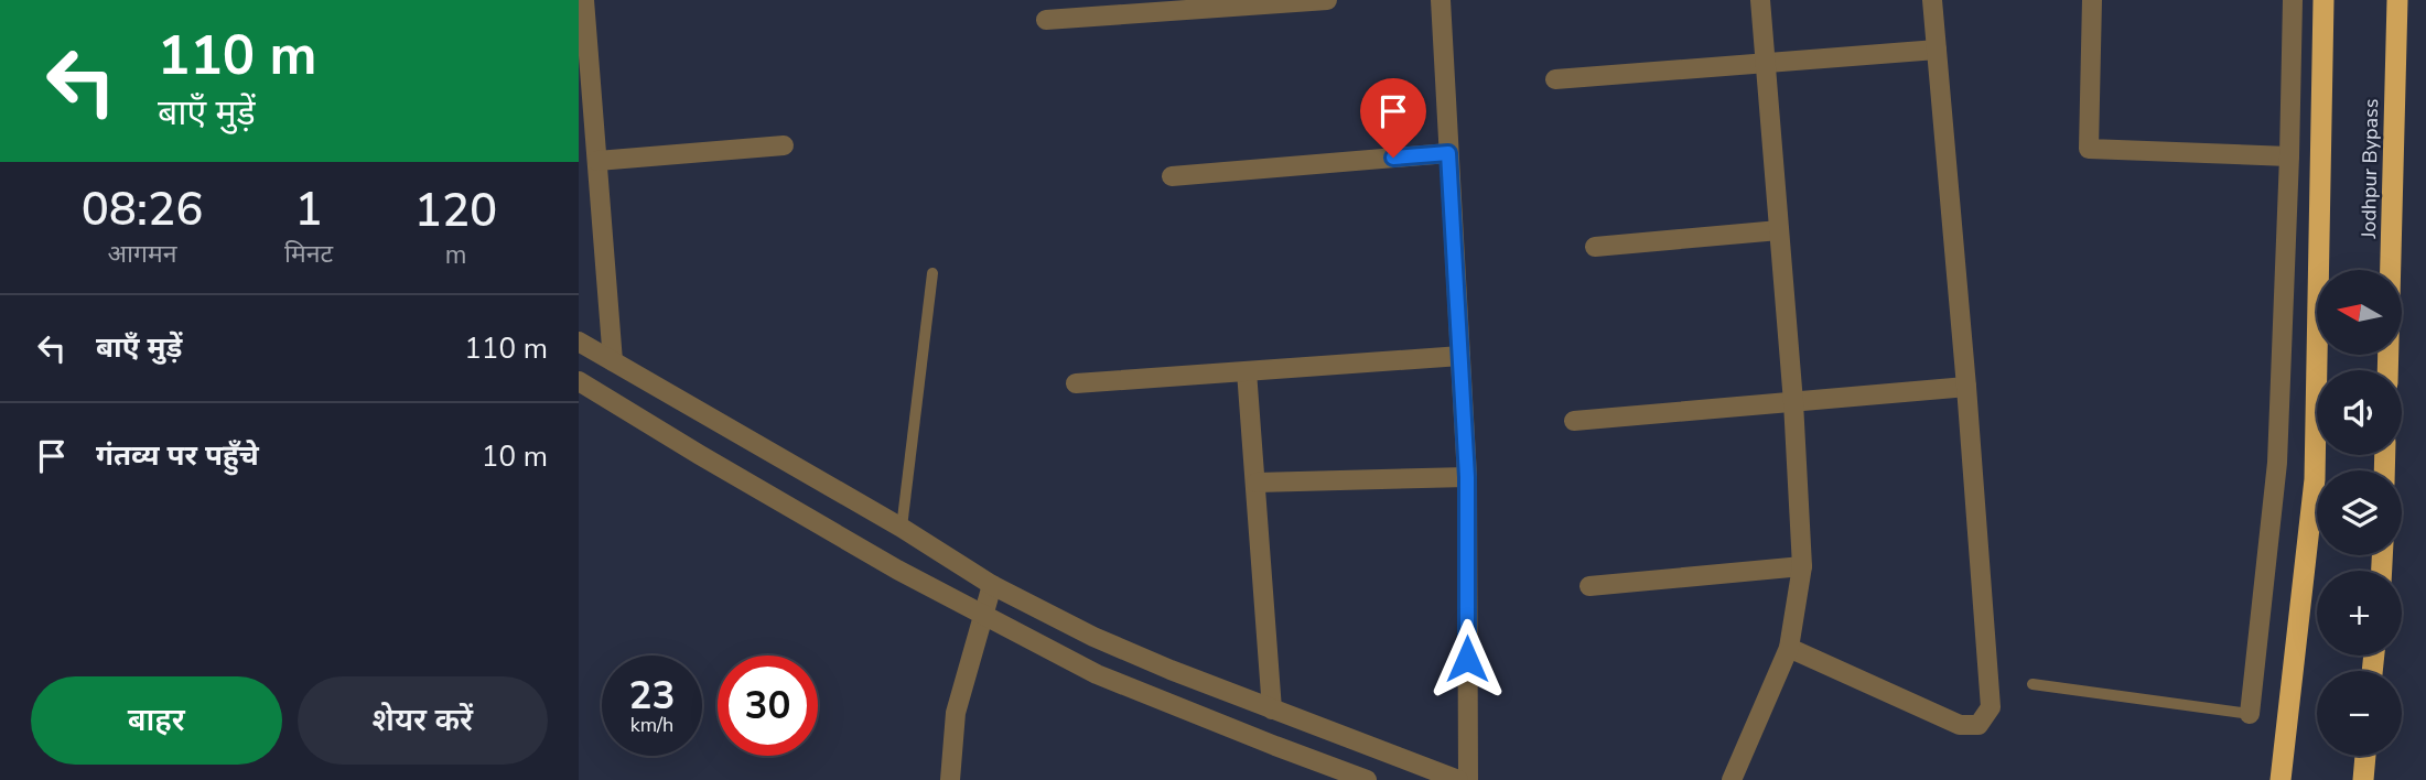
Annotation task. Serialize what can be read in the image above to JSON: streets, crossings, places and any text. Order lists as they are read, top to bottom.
{
  "streets": {
    "highway": ["Jodhpur Bypass"]
  },
  "north": "left",
  "page": {
    "turn": ["110 m", "बाएँ मुड़ें"],
    "eta": [
      "08:26",
      "आगमन",
      "1",
      "मिनट",
      "120",
      "m"
    ],
    "map_buttons": ["+", "−"],
    "list": [
      {
        "name": "बाएँ मुड़ें",
        "value": "110 m"
      },
      {
        "name": "गंतव्य पर पहुँचे",
        "value": "10 m"
      }
    ],
    "speed": "23 km/h",
    "limit": "30",
    "buttons": ["बाहर", "शेयर करें"]
  }
}
